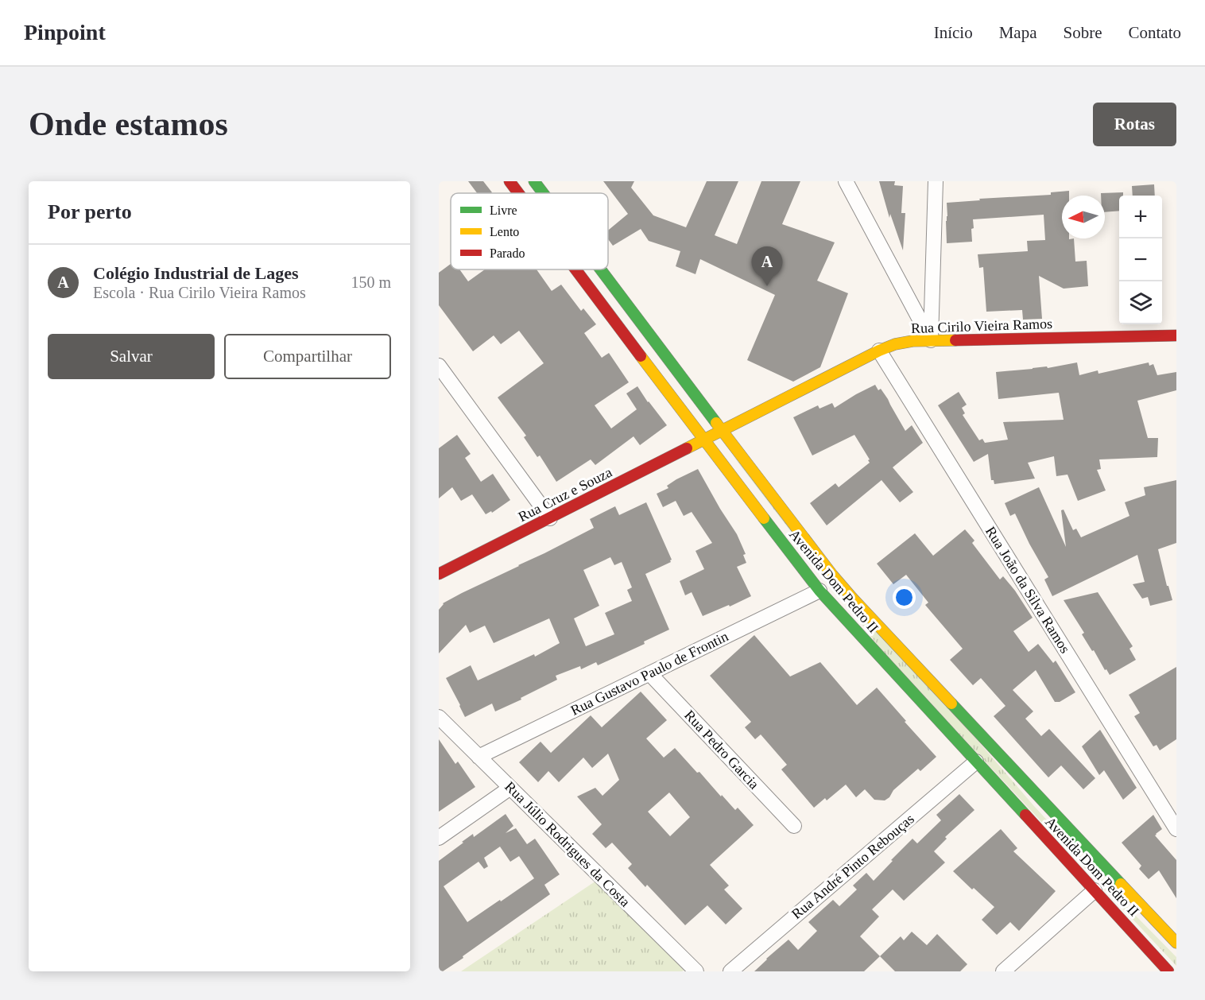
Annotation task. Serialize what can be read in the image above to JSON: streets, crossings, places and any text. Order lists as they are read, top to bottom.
{
  "streets": {
    "main road": ["Rua Cirilo Vieira Ramos", "Rua Cruz e Souza", "Avenida Dom Pedro II"],
    "street": [
      "Rua João da Silva Ramos",
      "Rua Gustavo Paulo de Frontin",
      "Rua Pedro Garcia",
      "Rua Júlio Rodrigues da Costa",
      "Rua André Pinto Rebouças"
    ]
  },
  "crossings": [
    ["Rua Cirilo Vieira Ramos", "Rua Cruz e Souza"],
    ["Rua Cirilo Vieira Ramos", "Avenida Dom Pedro II"],
    ["Rua Cirilo Vieira Ramos", "Rua João da Silva Ramos"],
    ["Rua Cruz e Souza", "Avenida Dom Pedro II"],
    ["Avenida Dom Pedro II", "Rua Gustavo Paulo de Frontin"],
    ["Avenida Dom Pedro II", "Rua André Pinto Rebouças"],
    ["Rua Gustavo Paulo de Frontin", "Rua Pedro Garcia"],
    ["Rua Gustavo Paulo de Frontin", "Rua Júlio Rodrigues da Costa"]
  ],
  "legend": ["Livre", "Lento", "Parado"],
  "north": "left",
  "page": {
    "header": "Pinpoint",
    "nav": [
      "Início",
      "Mapa",
      "Sobre",
      "Contato"
    ],
    "buttons": [
      "Rotas",
      ["Salvar", "Compartilhar"]
    ],
    "title": "Onde estamos",
    "heading": "Por perto",
    "map_buttons": ["+", "−"],
    "list": [
      {
        "mark": "A",
        "name": "Colégio Industrial de Lages",
        "note": "Escola · Rua Cirilo Vieira Ramos",
        "value": "150 m"
      }
    ],
    "pins": "A"
  }
}
